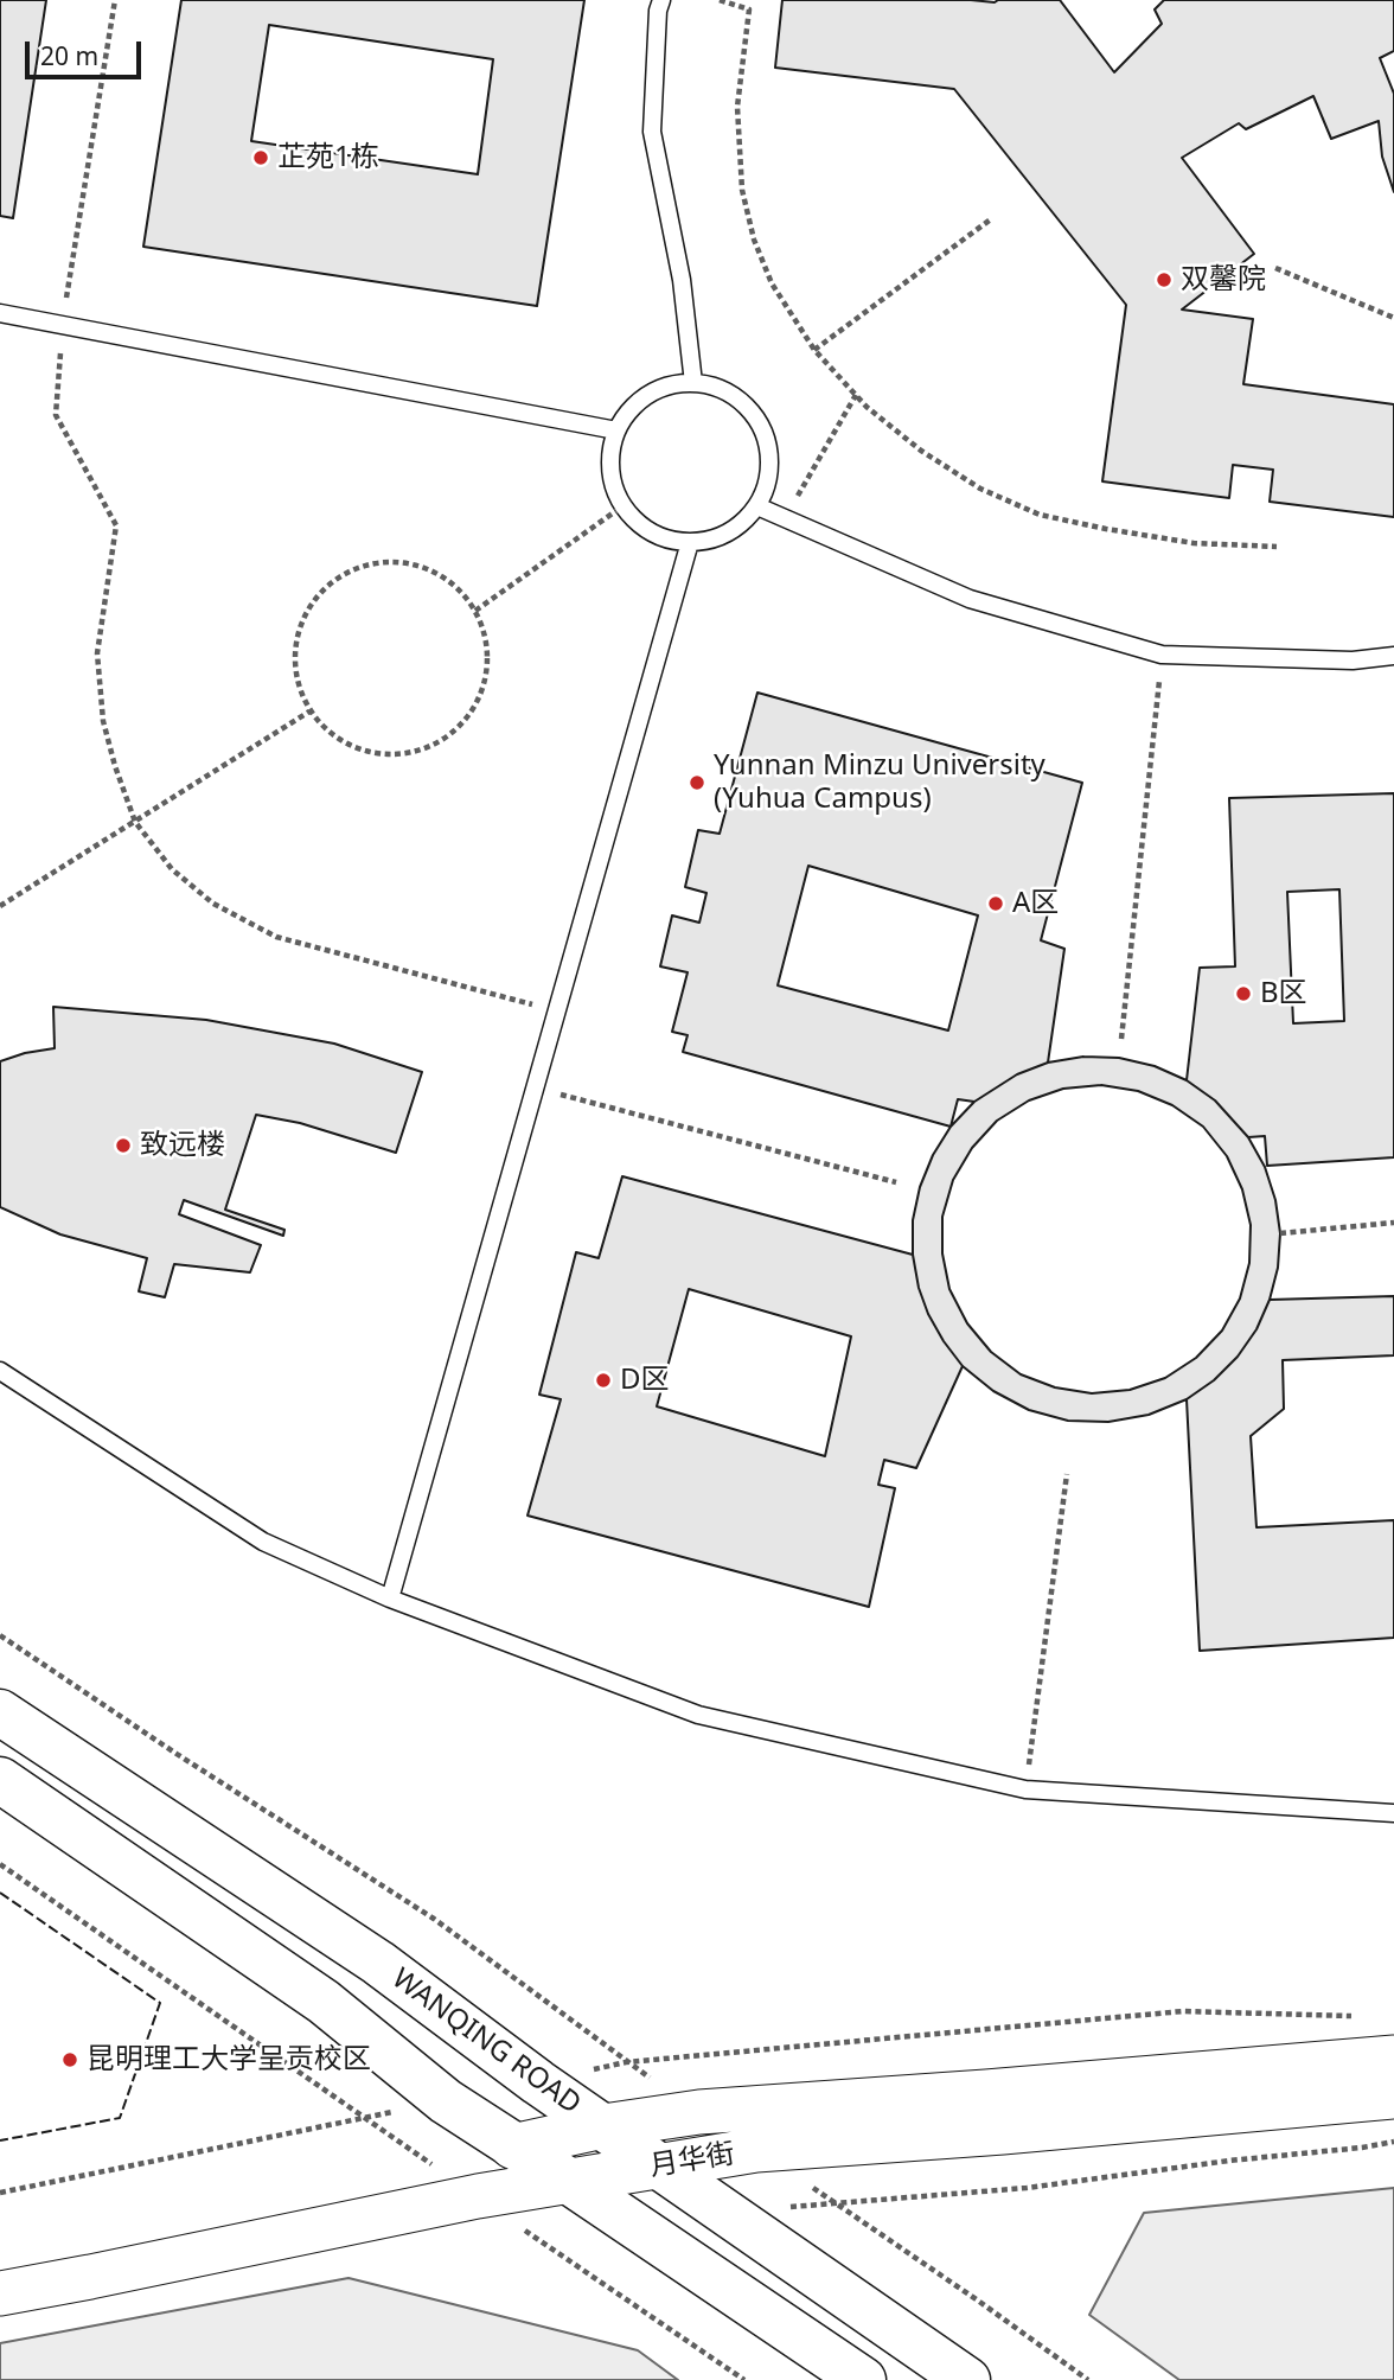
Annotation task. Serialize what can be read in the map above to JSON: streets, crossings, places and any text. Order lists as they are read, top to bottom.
{
  "streets": {
    "main road": ["WANQING ROAD"],
    "street": ["月华街"]
  },
  "crossings": [
    ["WANQING ROAD", "月华街"]
  ],
  "places": [
    "芷苑1栋",
    "双馨院",
    "Yunnan Minzu University (Yuhua Campus)",
    "A区",
    "B区",
    "致远楼",
    "D区",
    "昆明理工大学呈贡校区"
  ],
  "scale_bar": "20 m"
}
